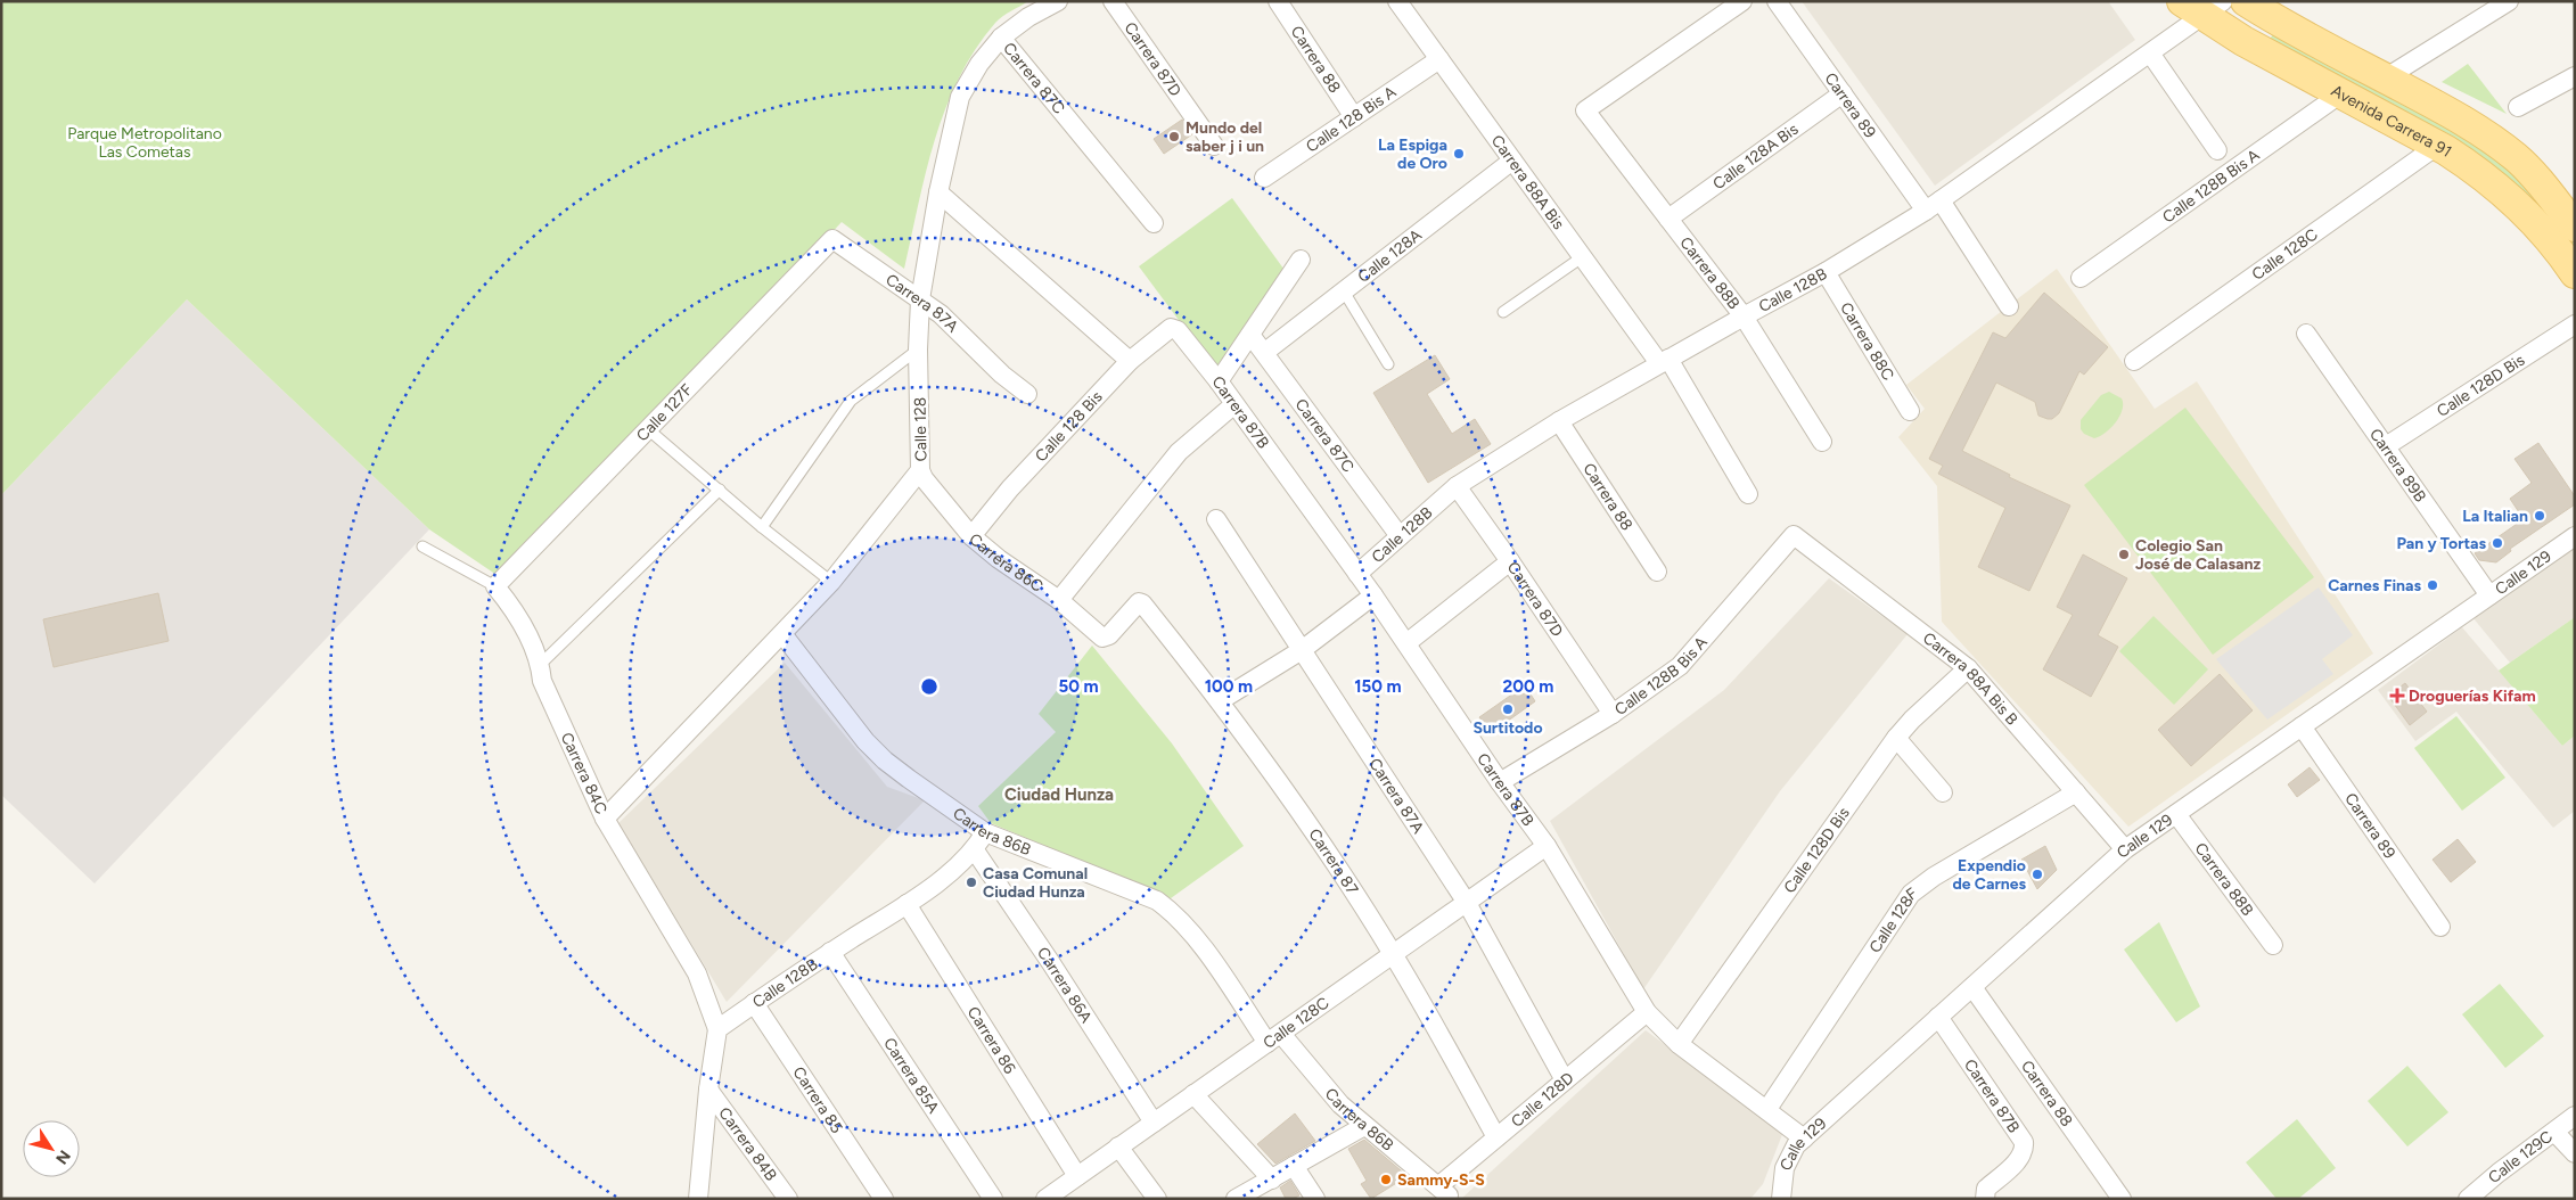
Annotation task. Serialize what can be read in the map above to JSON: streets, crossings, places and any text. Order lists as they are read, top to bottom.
{
  "streets": {
    "main road": ["Avenida Carrera 91"],
    "street": [
      "Carrera 87D",
      "Carrera 88",
      "Carrera 87C",
      "Carrera 89",
      "Calle 128 Bis A",
      "Calle 128A Bis",
      "Carrera 88A Bis",
      "Calle 128B Bis A",
      "Calle 128C",
      "Calle 128A",
      "Carrera 88B",
      "Calle 128B",
      "Carrera 87A",
      "Carrera 88C",
      "Calle 128D Bis",
      "Calle 127F",
      "Carrera 87B",
      "Calle 128 Bis",
      "Calle 128",
      "Carrera 89B",
      "Carrera 86C",
      "Calle 129",
      "Carrera 88A Bis B",
      "Carrera 84C",
      "Carrera 86B",
      "Carrera 87",
      "Calle 128F",
      "Carrera 86A",
      "Carrera 86",
      "Carrera 85A",
      "Calle 128D",
      "Carrera 85",
      "Carrera 84B",
      "Calle 129C"
    ]
  },
  "crossings": [
    ["Carrera 87D", "Calle 128B Bis A"],
    ["Carrera 87D", "Calle 128B"],
    ["Carrera 88", "Calle 128 Bis A"],
    ["Carrera 88", "Calle 128B"],
    ["Carrera 88", "Calle 129"],
    ["Carrera 87C", "Calle 128A"],
    ["Carrera 87C", "Calle 128B"],
    ["Carrera 87C", "Calle 128"],
    ["Carrera 89", "Calle 128A Bis"],
    ["Carrera 89", "Calle 128B"],
    ["Carrera 89", "Calle 129"],
    ["Calle 128 Bis A", "Carrera 88A Bis"],
    ["Avenida Carrera 91", "Calle 128B Bis A"],
    ["Avenida Carrera 91", "Calle 128C"],
    ["Avenida Carrera 91", "Calle 128B"],
    ["Calle 128A Bis", "Carrera 88B"],
    ["Carrera 88A Bis", "Calle 128A"],
    ["Carrera 88A Bis", "Calle 128B"],
    ["Calle 128B Bis A", "Carrera 87B"],
    ["Calle 128B Bis A", "Carrera 88A Bis B"],
    ["Calle 128C", "Carrera 87A"],
    ["Calle 128C", "Carrera 87B"],
    ["Calle 128C", "Carrera 86B"],
    ["Calle 128C", "Carrera 87"],
    ["Calle 128C", "Carrera 86A"],
    ["Calle 128C", "Carrera 86"],
    ["Carrera 88B", "Calle 128B"],
    ["Carrera 88B", "Calle 129"],
    ["Calle 128B", "Carrera 88C"],
    ["Calle 128B", "Carrera 87B"],
    ["Calle 128B", "Carrera 84C"],
    ["Calle 128B", "Carrera 86B"],
    ["Calle 128B", "Carrera 86A"],
    ["Calle 128B", "Carrera 86"],
    ["Calle 128B", "Carrera 85A"],
    ["Calle 128B", "Carrera 85"],
    ["Carrera 87A", "Calle 127F"],
    ["Carrera 87A", "Calle 128"],
    ["Carrera 87A", "Calle 128D"],
    ["Calle 128D Bis", "Carrera 87B"],
    ["Calle 128D Bis", "Carrera 89B"],
    ["Calle 128D Bis", "Carrera 88A Bis B"],
    ["Calle 127F", "Carrera 84C"],
    ["Carrera 87B", "Calle 128 Bis"],
    ["Carrera 87B", "Calle 129"],
    ["Carrera 87B", "Calle 128F"],
    ["Carrera 87B", "Calle 128D"],
    ["Calle 128 Bis", "Carrera 86C"],
    ["Calle 128", "Carrera 86C"],
    ["Calle 128", "Carrera 84C"],
    ["Calle 128", "Carrera 86B"],
    ["Carrera 89B", "Calle 129"],
    ["Carrera 86C", "Carrera 87"],
    ["Calle 129", "Carrera 88A Bis B"],
    ["Carrera 88A Bis B", "Calle 128F"],
    ["Carrera 86B", "Calle 128D"],
    ["Carrera 87", "Calle 128D"]
  ],
  "districts": ["Ciudad Hunza"],
  "parks": ["Parque Metropolitano Las Cometas"],
  "places": {
    "other": [
      "Mundo del saber j i un",
      "La Espiga de Oro",
      "La Italian",
      "Pan y Tortas",
      "Colegio San José de Calasanz",
      "Carnes Finas",
      "Surtitodo",
      "Expendio de Carnes",
      "Casa Comunal Ciudad Hunza",
      "Sammy-S-S"
    ],
    "health": ["Droguerías Kifam"]
  },
  "north": "bottom right",
  "rings": [
    "50 m",
    "100 m",
    "150 m",
    "200 m"
  ]
}
